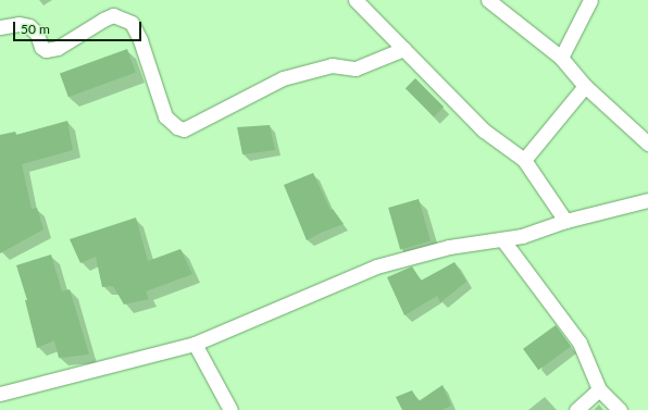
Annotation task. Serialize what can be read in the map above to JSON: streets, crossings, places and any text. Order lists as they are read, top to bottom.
{
  "scale_bar": "50 m"
}
